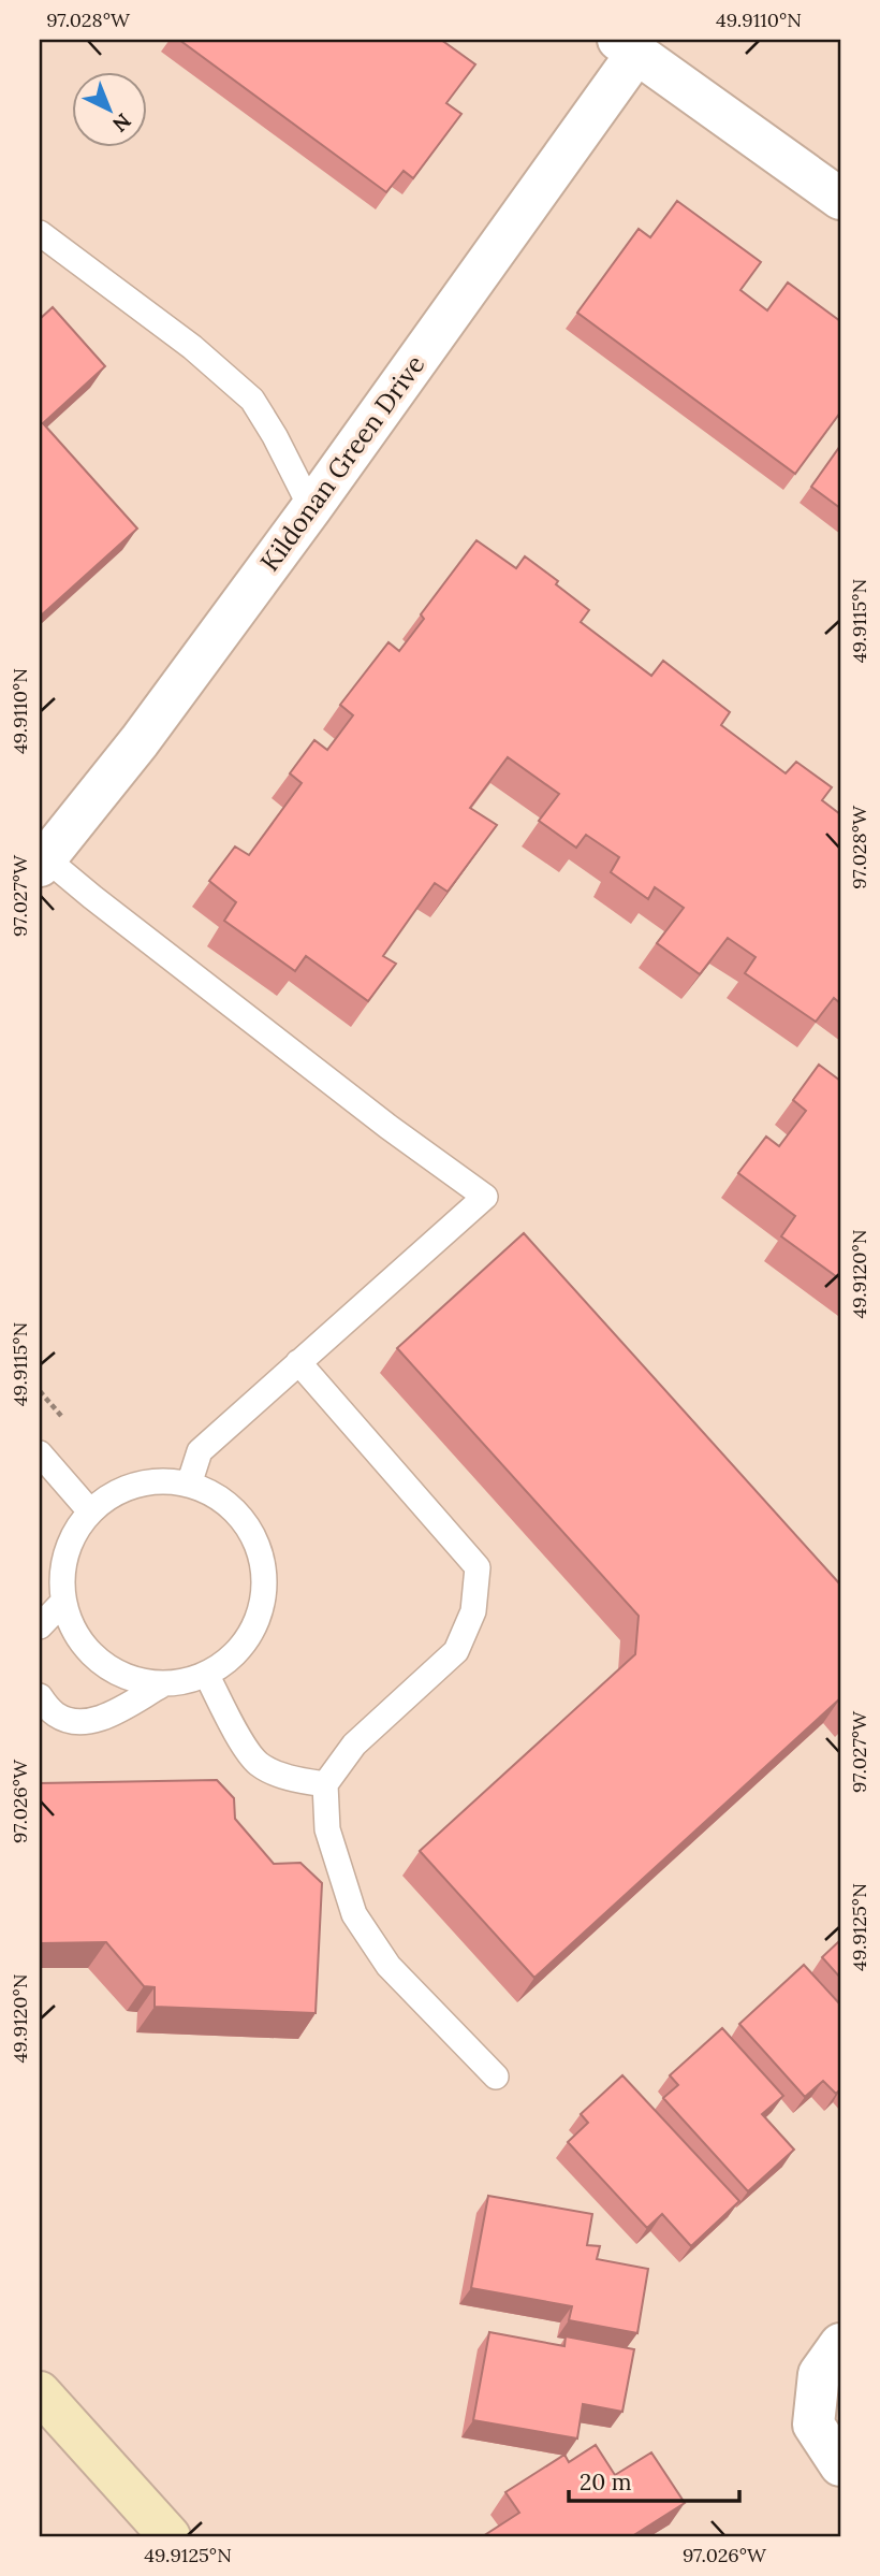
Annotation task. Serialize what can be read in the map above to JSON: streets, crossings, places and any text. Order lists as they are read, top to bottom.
{
  "streets": {
    "street": ["Kildonan Green Drive"]
  },
  "scale_bar": "20 m",
  "north": "bottom right",
  "coordinates": [
    "97.028°W",
    "49.9110°N",
    "49.9115°N",
    "97.027°W",
    "49.9120°N",
    "97.026°W",
    "49.9125°N"
  ]
}
